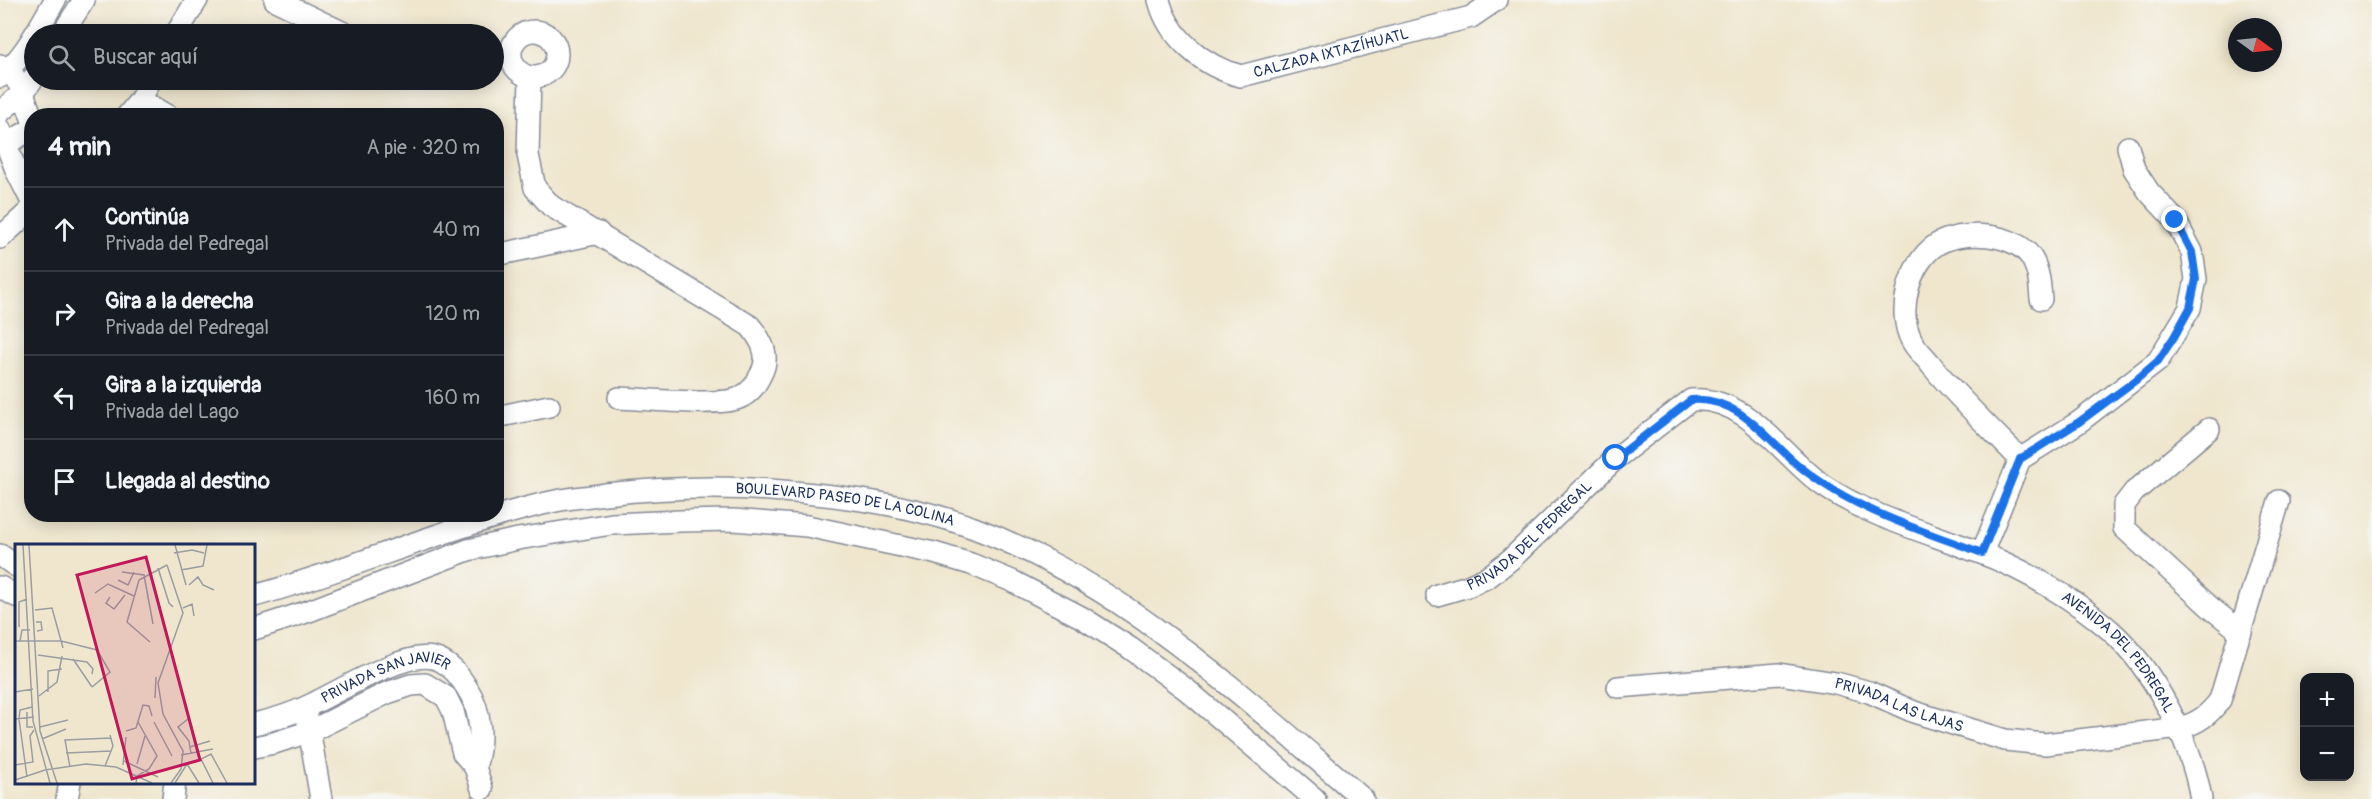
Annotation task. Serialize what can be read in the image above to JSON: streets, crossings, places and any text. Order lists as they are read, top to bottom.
{
  "streets": {
    "street": [
      "CALZADA IXTAZÍHUATL",
      "BOULEVARD PASEO DE LA COLINA",
      "PRIVADA DEL PEDREGAL",
      "AVENIDA DEL PEDREGAL",
      "PRIVADA SAN JAVIER",
      "PRIVADA LAS LAJAS"
    ]
  },
  "crossings": [
    ["PRIVADA DEL PEDREGAL", "AVENIDA DEL PEDREGAL"],
    ["AVENIDA DEL PEDREGAL", "PRIVADA LAS LAJAS"]
  ],
  "north": "right",
  "page": {
    "search": "Buscar aquí",
    "heading": ["4 min", "A pie · 320 m"],
    "list": [
      ["Continúa", "Privada del Pedregal", "40 m"],
      ["Gira a la derecha", "Privada del Pedregal", "120 m"],
      ["Gira a la izquierda", "Privada del Lago", "160 m"],
      "Llegada al destino"
    ],
    "map_buttons": ["+", "−"]
  }
}
